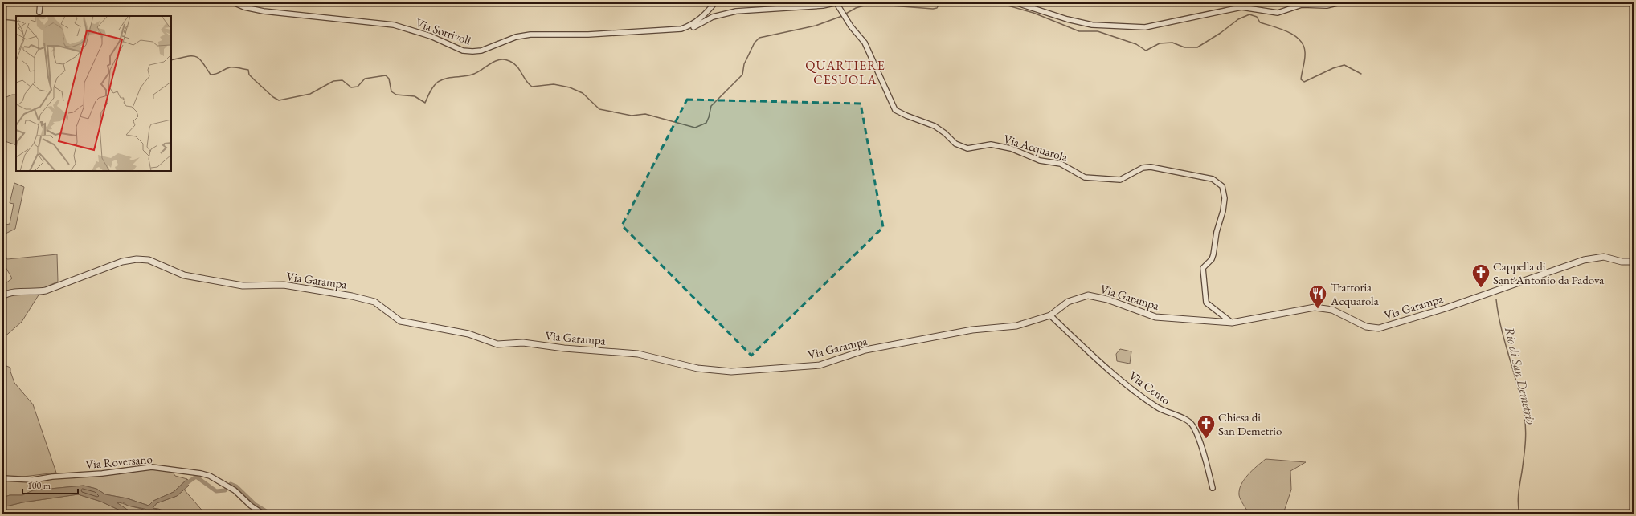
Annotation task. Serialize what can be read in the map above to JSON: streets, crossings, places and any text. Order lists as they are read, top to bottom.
{
  "streets": {
    "street": [
      "Via Sorrivoli",
      "Via Acquarola",
      "Via Garampa",
      "Via Cento",
      "Via Roversano"
    ]
  },
  "crossings": [
    ["Via Sorrivoli", "Via Acquarola"],
    ["Via Acquarola", "Via Garampa"],
    ["Via Garampa", "Via Cento"]
  ],
  "districts": ["QUARTIERE CESUOLA"],
  "water": ["Rio di San Demetrio"],
  "places": {
    "church": ["Cappella di Sant'Antonio da Padova", "Chiesa di San Demetrio"],
    "restaurant": ["Trattoria Acquarola"]
  },
  "scale_bar": "100 m"
}
